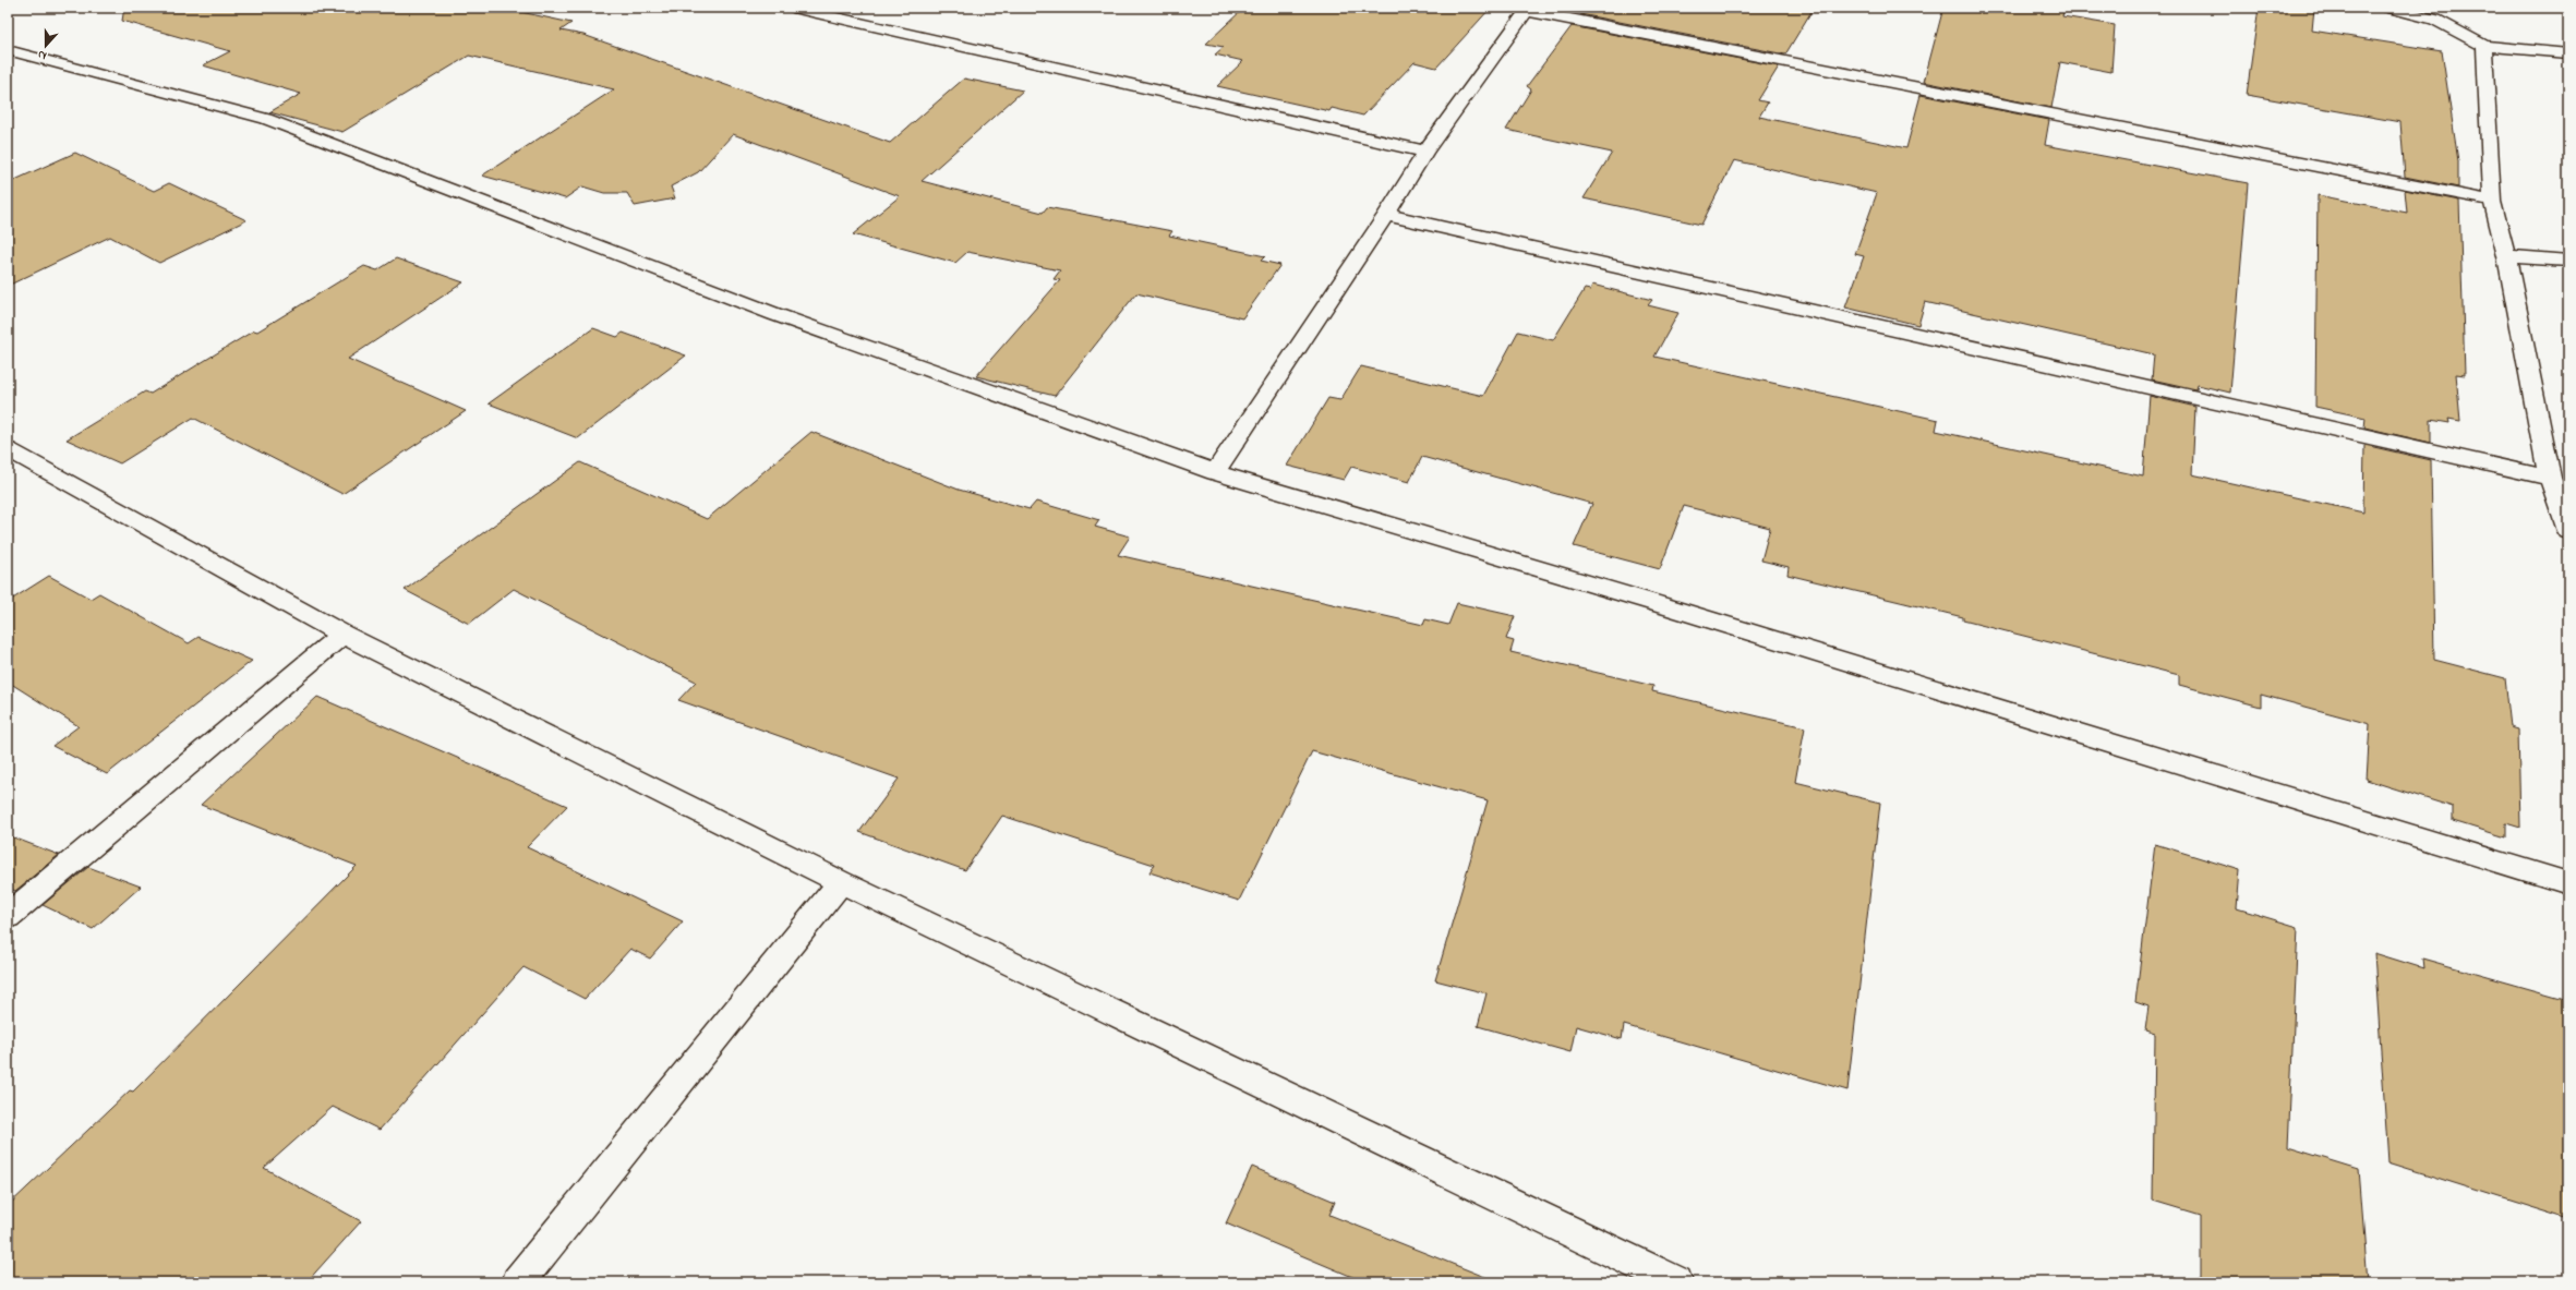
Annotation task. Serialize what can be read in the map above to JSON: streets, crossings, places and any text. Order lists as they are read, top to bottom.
{
  "north": "bottom"
}
